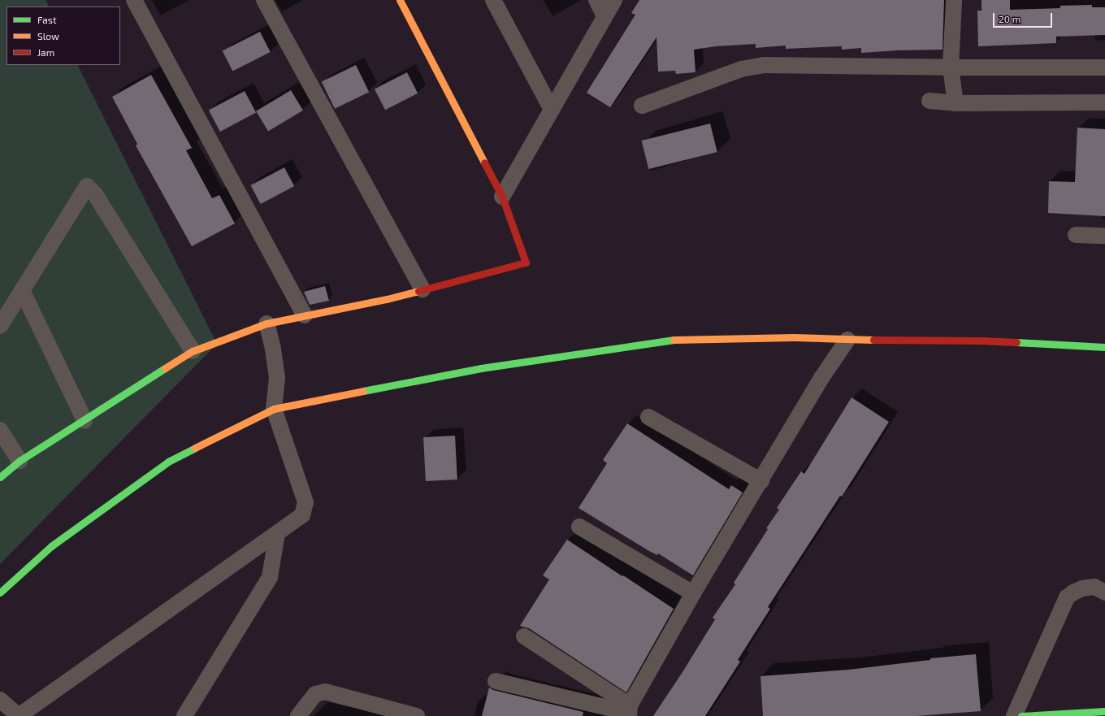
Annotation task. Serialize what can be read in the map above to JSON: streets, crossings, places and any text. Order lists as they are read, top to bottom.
{
  "legend": ["Fast", "Slow", "Jam"],
  "scale_bar": "20 m"
}
